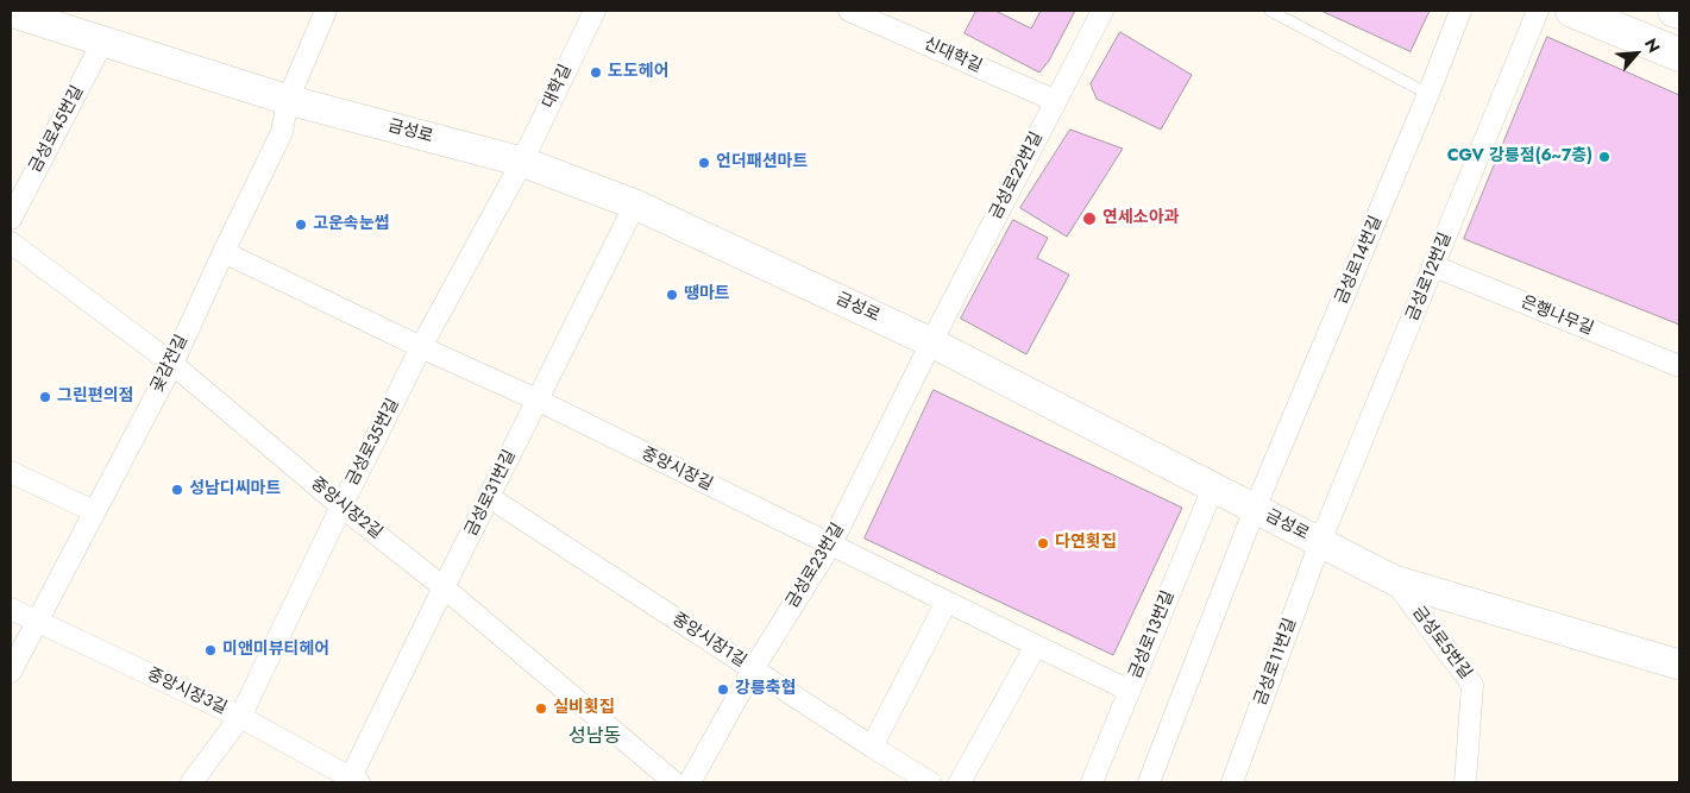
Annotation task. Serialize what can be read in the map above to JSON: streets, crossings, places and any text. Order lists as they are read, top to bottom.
{
  "streets": {
    "street": [
      "신대학길",
      "대학길",
      "금성로45번길",
      "금성로",
      "금성로22번길",
      "금성로14번길",
      "금성로12번길",
      "은행나무길",
      "곶감전길",
      "금성로35번길",
      "중앙시장길",
      "금성로31번길",
      "중앙시장2길",
      "금성로23번길",
      "금성로13번길",
      "중앙시장1길",
      "금성로5번길",
      "금성로11번길",
      "중앙시장3길"
    ]
  },
  "crossings": [
    ["신대학길", "금성로22번길"],
    ["대학길", "금성로"],
    ["대학길", "금성로35번길"],
    ["금성로45번길", "금성로"],
    ["금성로", "금성로22번길"],
    ["금성로", "금성로14번길"],
    ["금성로", "금성로12번길"],
    ["금성로", "곶감전길"],
    ["금성로", "금성로35번길"],
    ["금성로", "금성로31번길"],
    ["금성로", "금성로23번길"],
    ["금성로", "금성로13번길"],
    ["금성로", "금성로5번길"],
    ["금성로", "금성로11번길"],
    ["금성로22번길", "금성로23번길"],
    ["금성로12번길", "은행나무길"],
    ["금성로12번길", "금성로11번길"],
    ["곶감전길", "중앙시장길"],
    ["곶감전길", "중앙시장2길"],
    ["곶감전길", "중앙시장3길"],
    ["금성로35번길", "중앙시장길"],
    ["금성로35번길", "중앙시장2길"],
    ["금성로35번길", "중앙시장3길"],
    ["중앙시장길", "금성로31번길"],
    ["중앙시장길", "금성로23번길"],
    ["중앙시장길", "금성로13번길"],
    ["금성로31번길", "중앙시장2길"],
    ["금성로31번길", "중앙시장1길"],
    ["금성로31번길", "중앙시장3길"],
    ["금성로23번길", "중앙시장1길"]
  ],
  "districts": ["성남동"],
  "places": [
    "도도헤어",
    "CGV 강릉점(6~7층)",
    "언더패션마트",
    "연세소아과",
    "고운속눈썹",
    "땡마트",
    "그린편의점",
    "성남디씨마트",
    "다연횟집",
    "미앤미뷰티헤어",
    "강릉축협",
    "실비횟집"
  ],
  "north": "top right"
}
